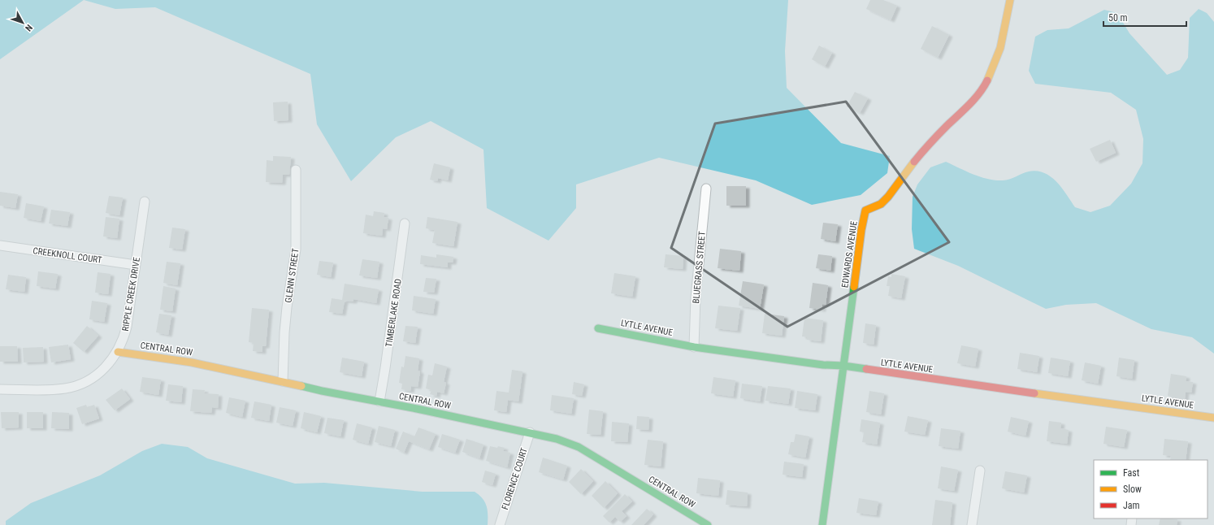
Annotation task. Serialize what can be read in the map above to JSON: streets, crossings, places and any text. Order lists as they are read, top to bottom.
{
  "streets": {
    "street": [
      "EDWARDS AVENUE",
      "CREEKNOLL COURT",
      "BLUEGRASS STREET",
      "GLENN STREET",
      "RIPPLE CREEK DRIVE",
      "TIMBERLAKE ROAD",
      "LYTLE AVENUE",
      "CENTRAL ROW",
      "FLORENCE COURT"
    ]
  },
  "crossings": [
    ["EDWARDS AVENUE", "LYTLE AVENUE"],
    ["CREEKNOLL COURT", "RIPPLE CREEK DRIVE"],
    ["BLUEGRASS STREET", "LYTLE AVENUE"],
    ["GLENN STREET", "CENTRAL ROW"],
    ["RIPPLE CREEK DRIVE", "CENTRAL ROW"],
    ["TIMBERLAKE ROAD", "CENTRAL ROW"],
    ["CENTRAL ROW", "FLORENCE COURT"]
  ],
  "legend": ["Fast", "Slow", "Jam"],
  "scale_bar": "50 m",
  "north": "bottom right"
}
